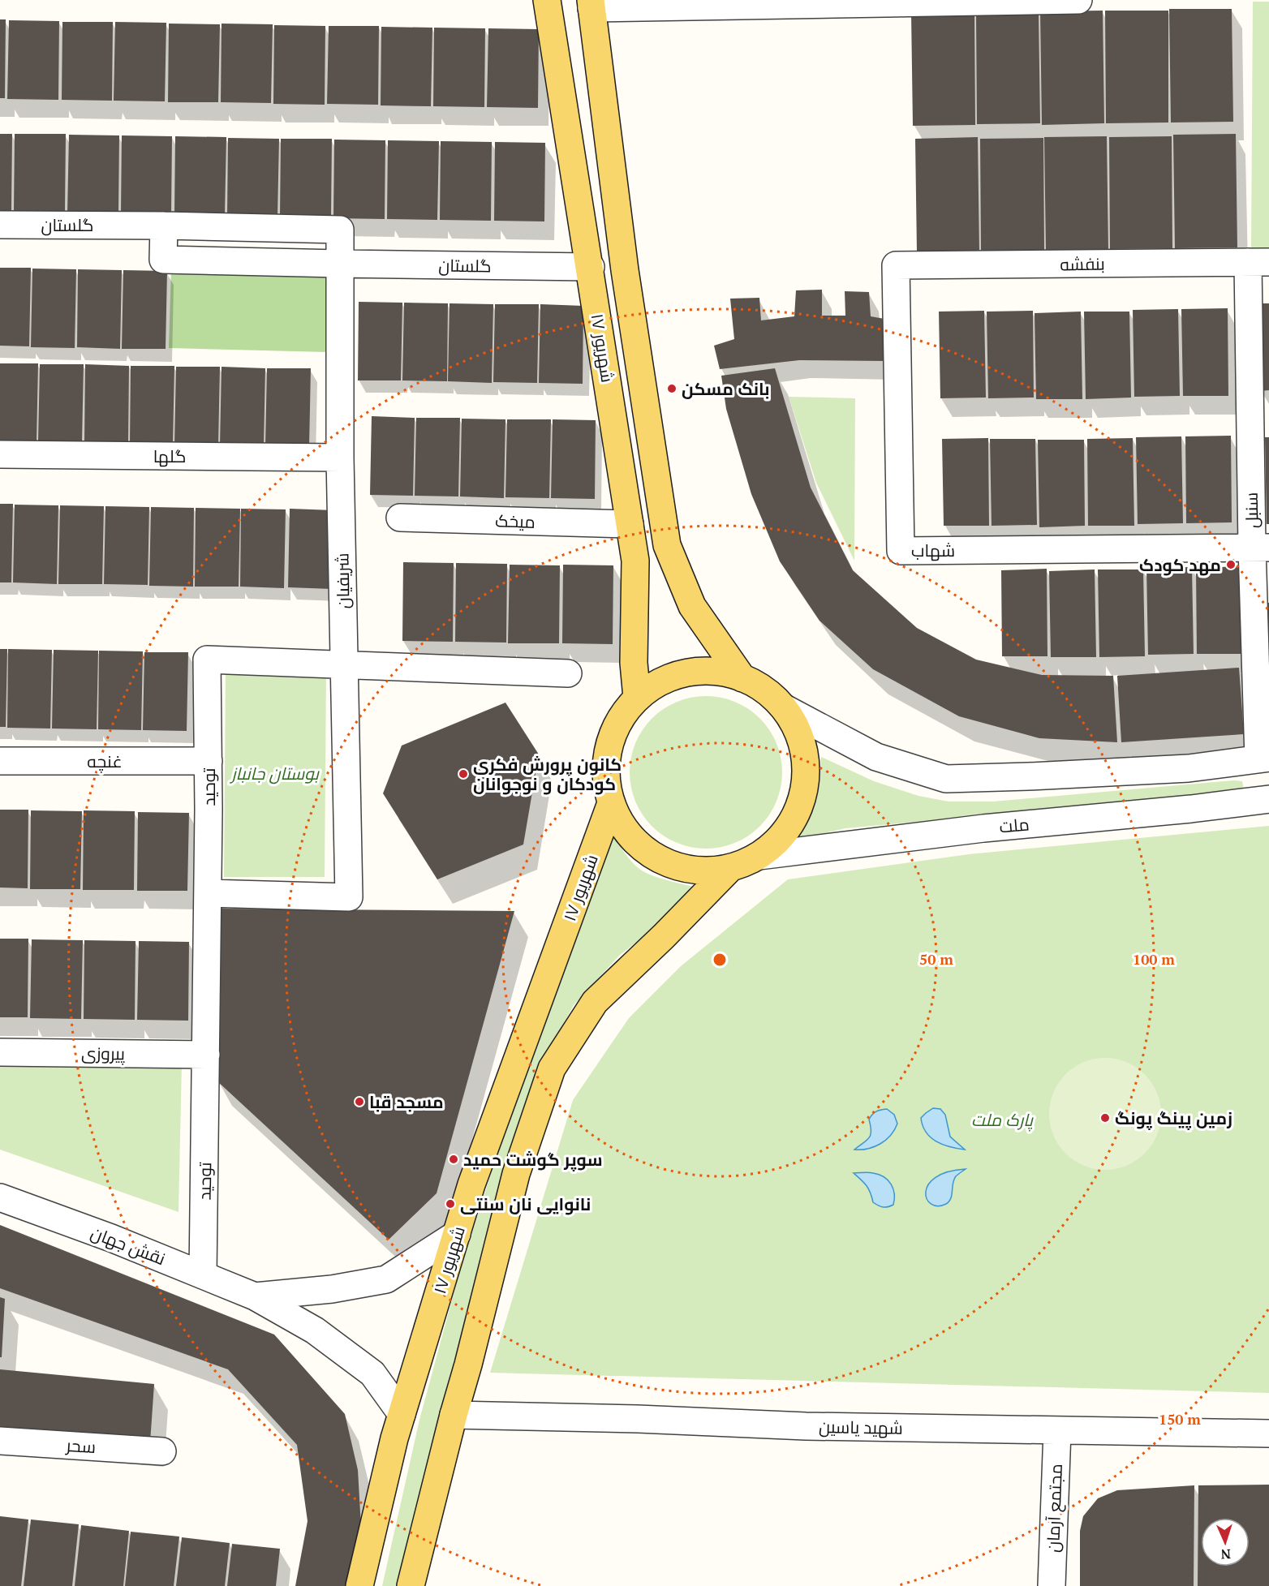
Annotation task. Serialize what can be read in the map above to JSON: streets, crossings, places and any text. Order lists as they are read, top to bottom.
{
  "streets": {
    "main road": ["۱۷ شهریور"],
    "street": [
      "گلستان",
      "بنفشه",
      "گلها",
      "سنبل",
      "میخک",
      "شهاب",
      "شریفیان",
      "غنچه",
      "توحید",
      "ملت",
      "پیروزی",
      "نقش جهان",
      "شهید یاسین",
      "سحر",
      "مجتمع آرمان"
    ]
  },
  "crossings": [
    ["گلستان", "۱۷ شهریور"],
    ["گلستان", "شریفیان"],
    ["بنفشه", "سنبل"],
    ["بنفشه", "شهاب"],
    ["۱۷ شهریور", "میخک"],
    ["۱۷ شهریور", "نقش جهان"],
    ["گلها", "شریفیان"],
    ["سنبل", "شهاب"],
    ["شریفیان", "توحید"],
    ["غنچه", "توحید"],
    ["توحید", "پیروزی"],
    ["توحید", "نقش جهان"],
    ["شهید یاسین", "مجتمع آرمان"]
  ],
  "parks": ["بوستان جانباز", "پارک ملت"],
  "places": [
    "بانک مسکن",
    "مهد کودک",
    "کانون پرورش فکری کودکان و نوجوانان",
    "مسجد قبا",
    "زمین پینگ پونگ",
    "سوپر گوشت حمید",
    "نانوایی نان سنتی"
  ],
  "north": "bottom",
  "rings": ["50 m", "100 m", "150 m"]
}
